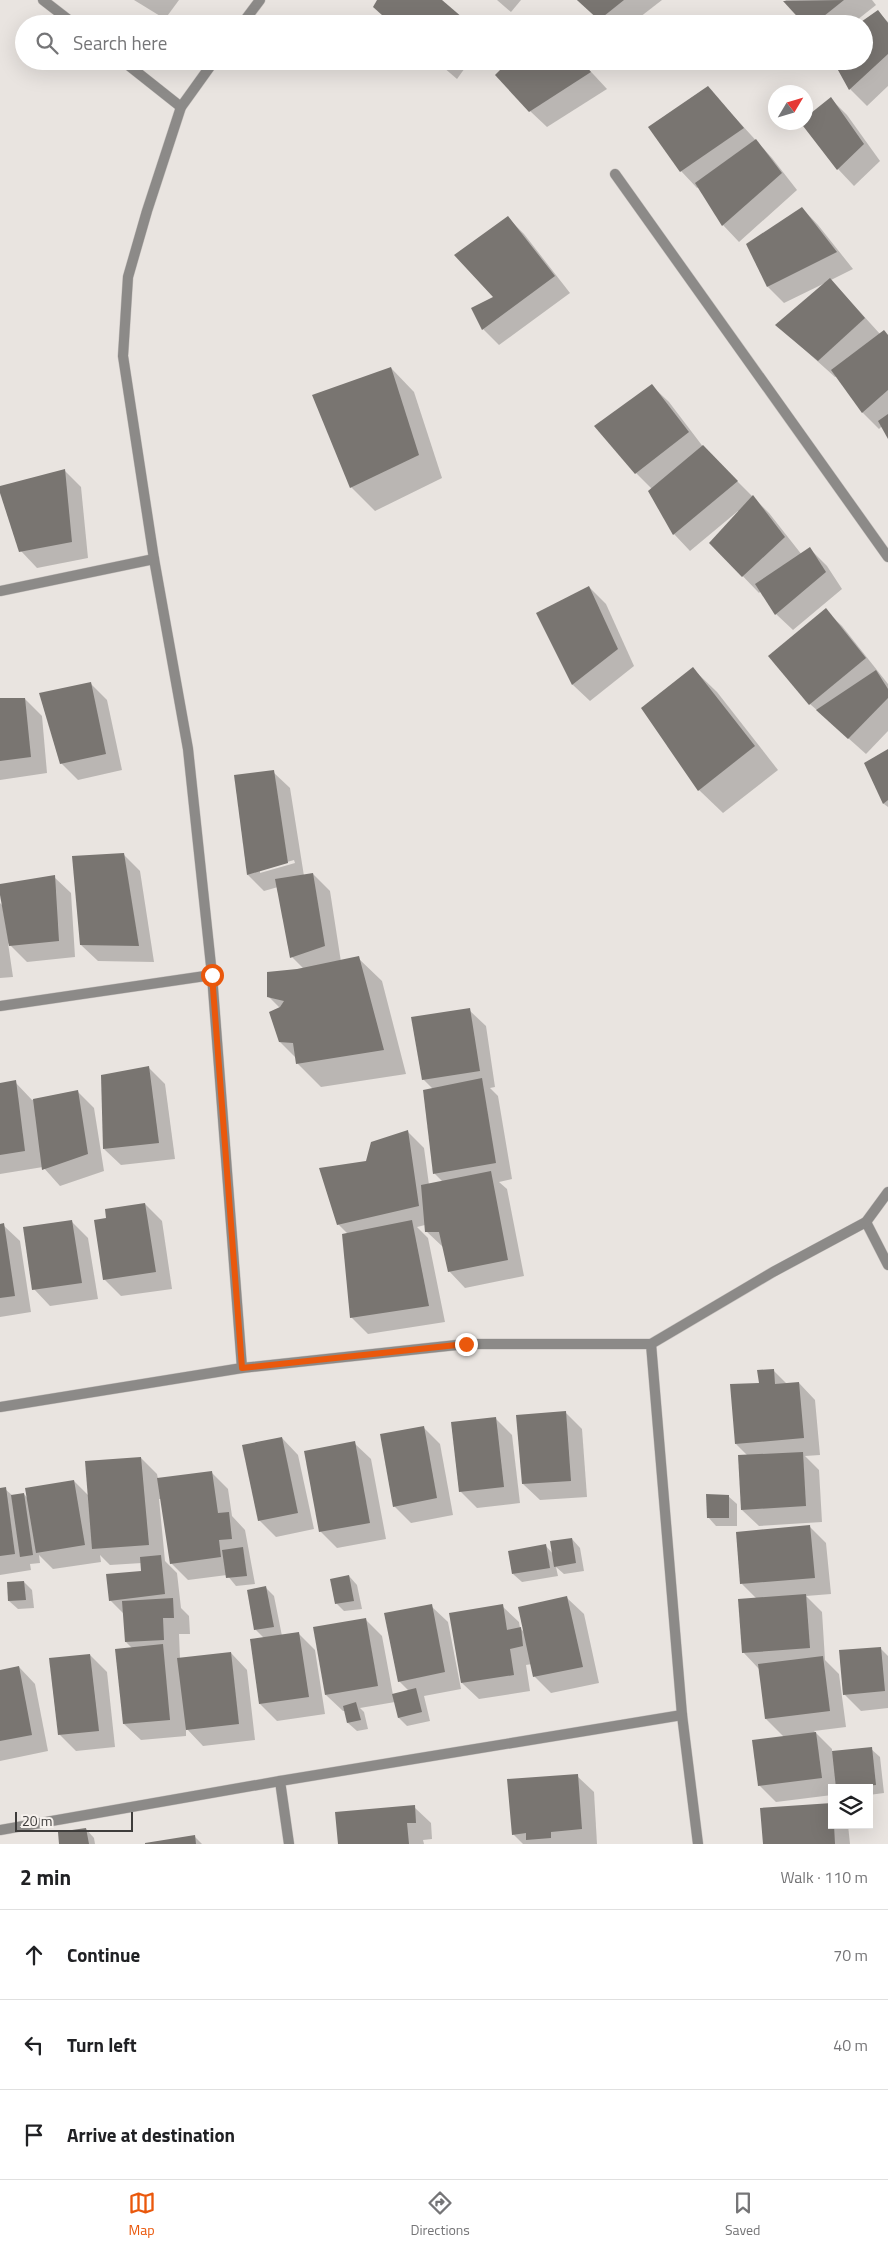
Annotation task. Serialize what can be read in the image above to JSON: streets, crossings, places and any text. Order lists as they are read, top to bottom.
{
  "scale_bar": "20 m",
  "north": "top right",
  "page": {
    "search": "Search here",
    "scale": "20 m",
    "heading": ["2 min", "Walk · 110 m"],
    "list": [
      ["Continue", "70 m"],
      ["Turn left", "40 m"],
      "Arrive at destination"
    ],
    "nav": ["Map", "Directions", "Saved"]
  }
}
